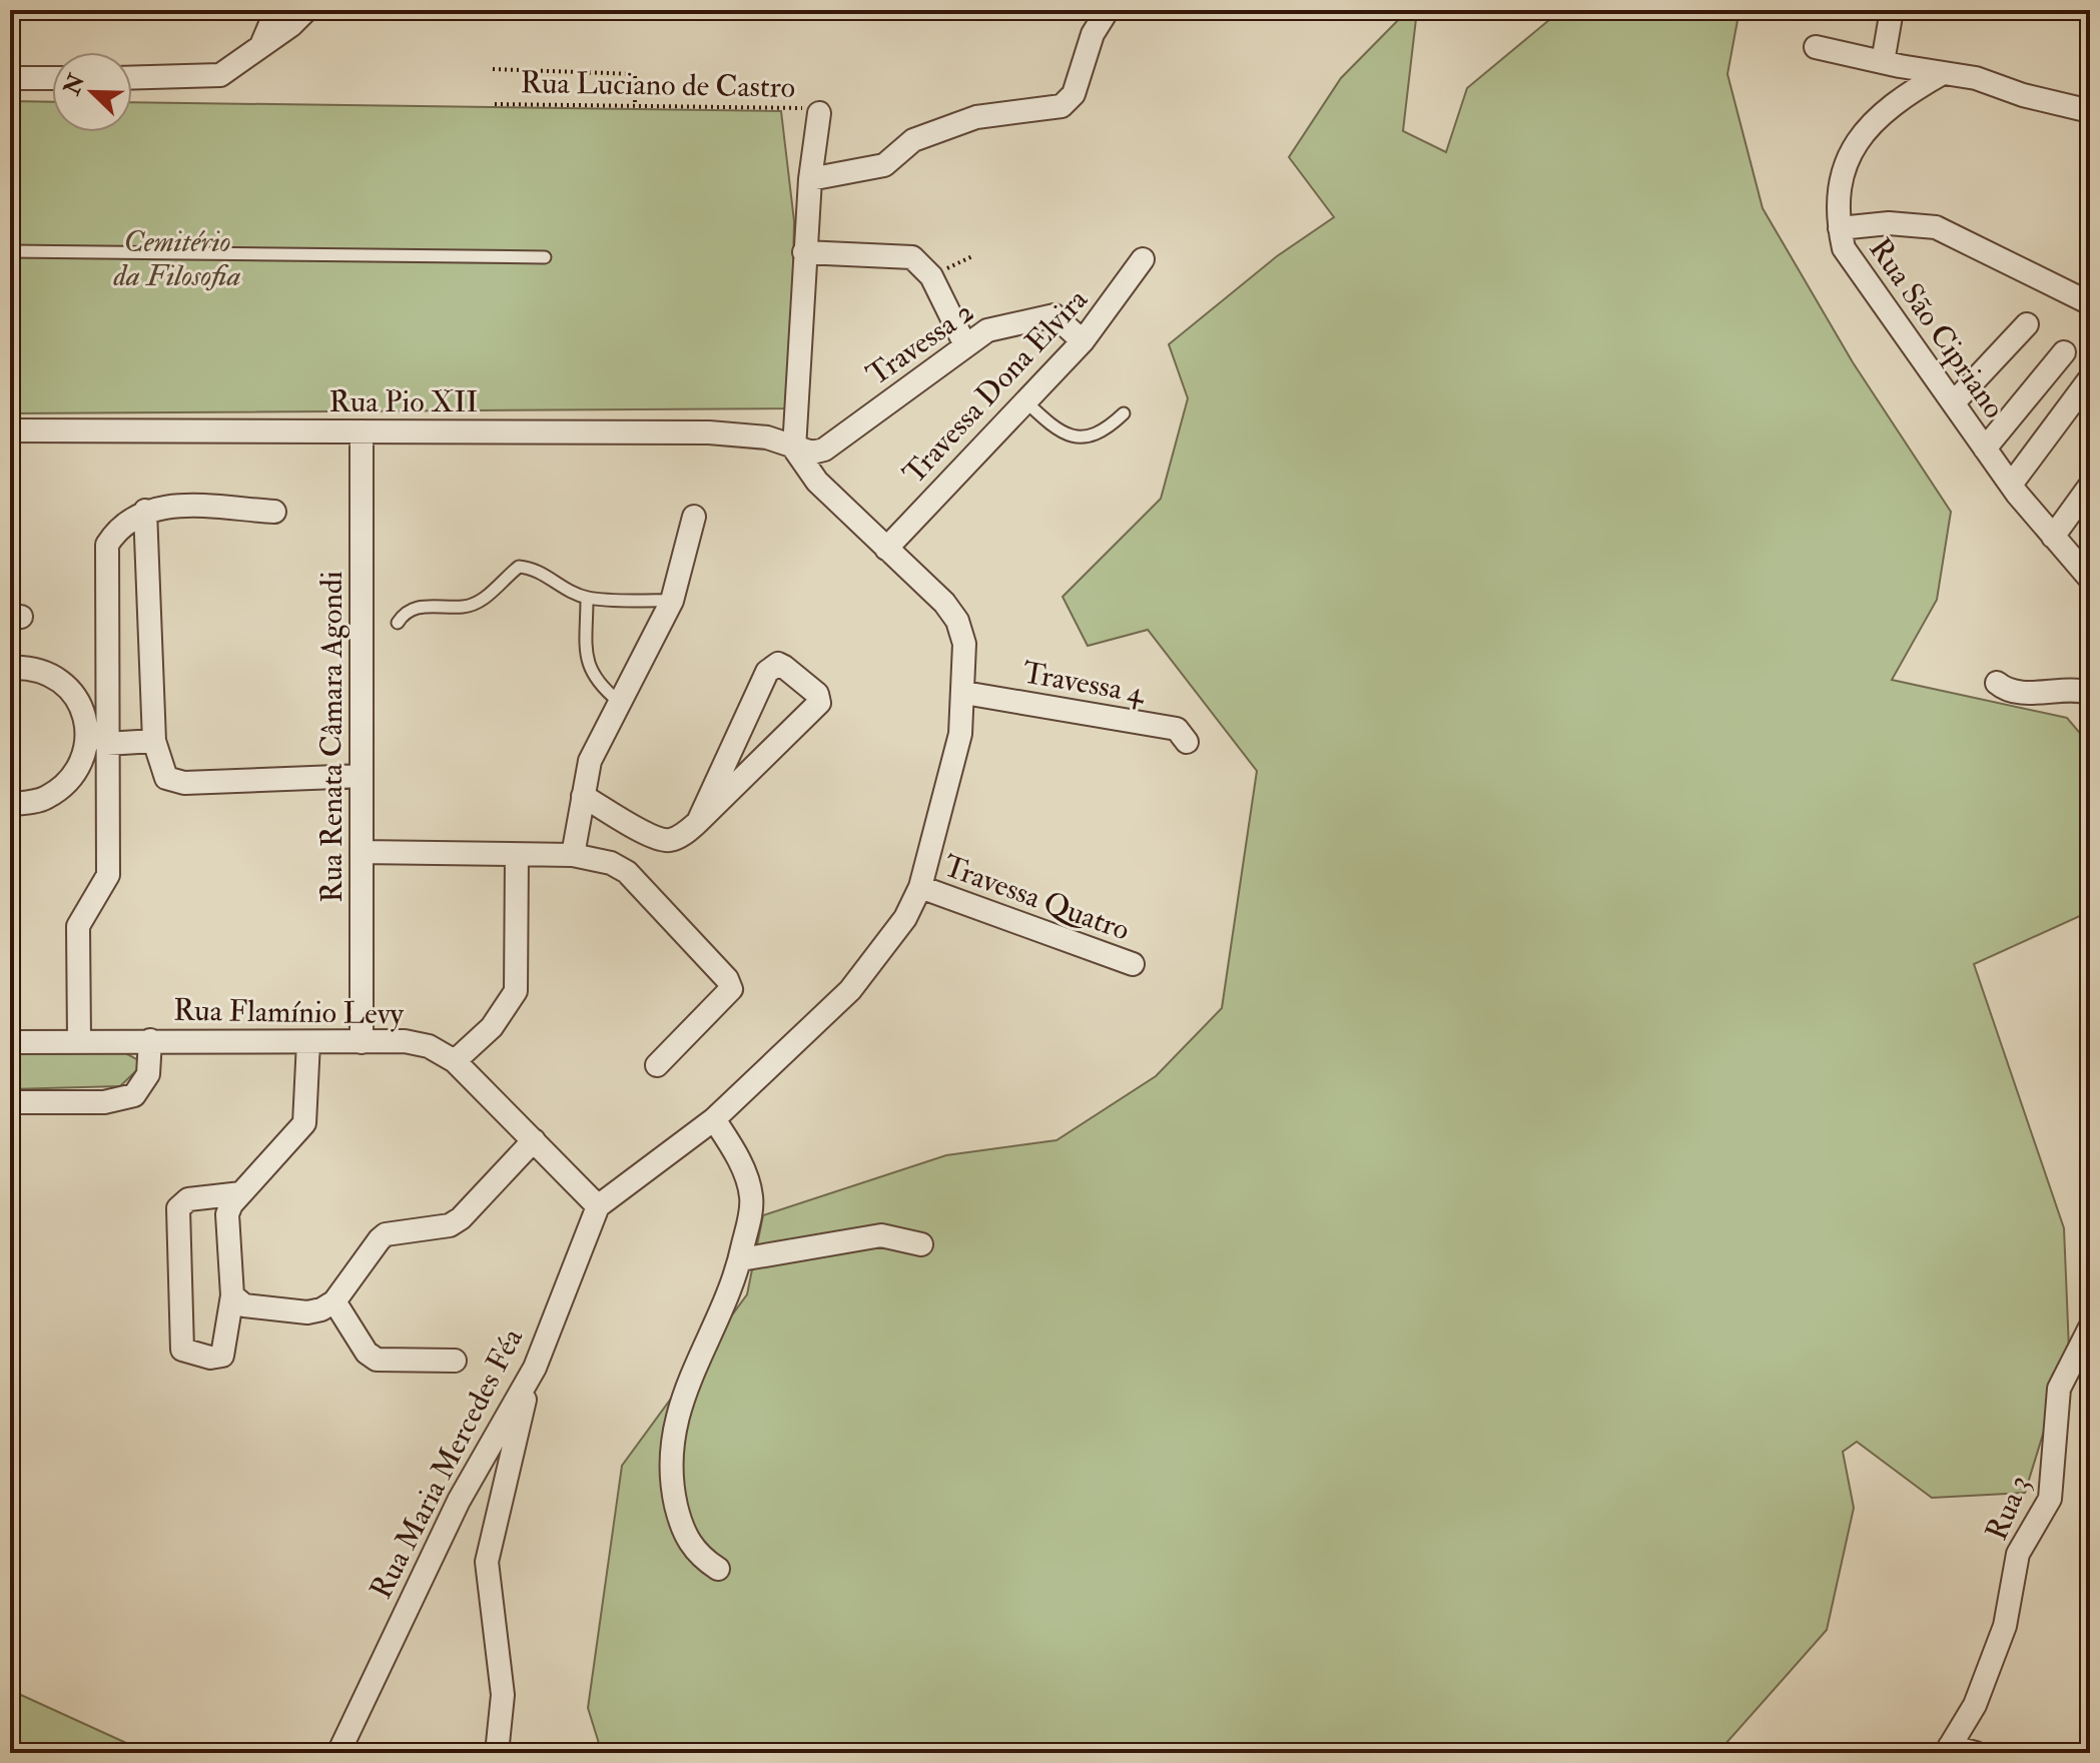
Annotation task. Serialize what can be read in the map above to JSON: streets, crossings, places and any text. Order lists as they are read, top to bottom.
{
  "streets": {
    "street": [
      "Rua São Cipriano",
      "Travessa 2",
      "Travessa Dona Elvira",
      "Rua Pio XII",
      "Travessa 4",
      "Rua Renata Câmara Agondi",
      "Travessa Quatro",
      "Rua Flamínio Levy",
      "Rua Maria Mercedes Féa",
      "Rua 3"
    ],
    "path": ["Rua Luciano de Castro"]
  },
  "crossings": [
    ["Travessa 2", "Travessa Dona Elvira"],
    ["Travessa 2", "Rua Pio XII"],
    ["Rua Pio XII", "Rua Renata Câmara Agondi"],
    ["Rua Renata Câmara Agondi", "Rua Flamínio Levy"],
    ["Rua Flamínio Levy", "Rua Maria Mercedes Féa"]
  ],
  "parks": ["Cemitério da Filosofia"],
  "north": "top left"
}
